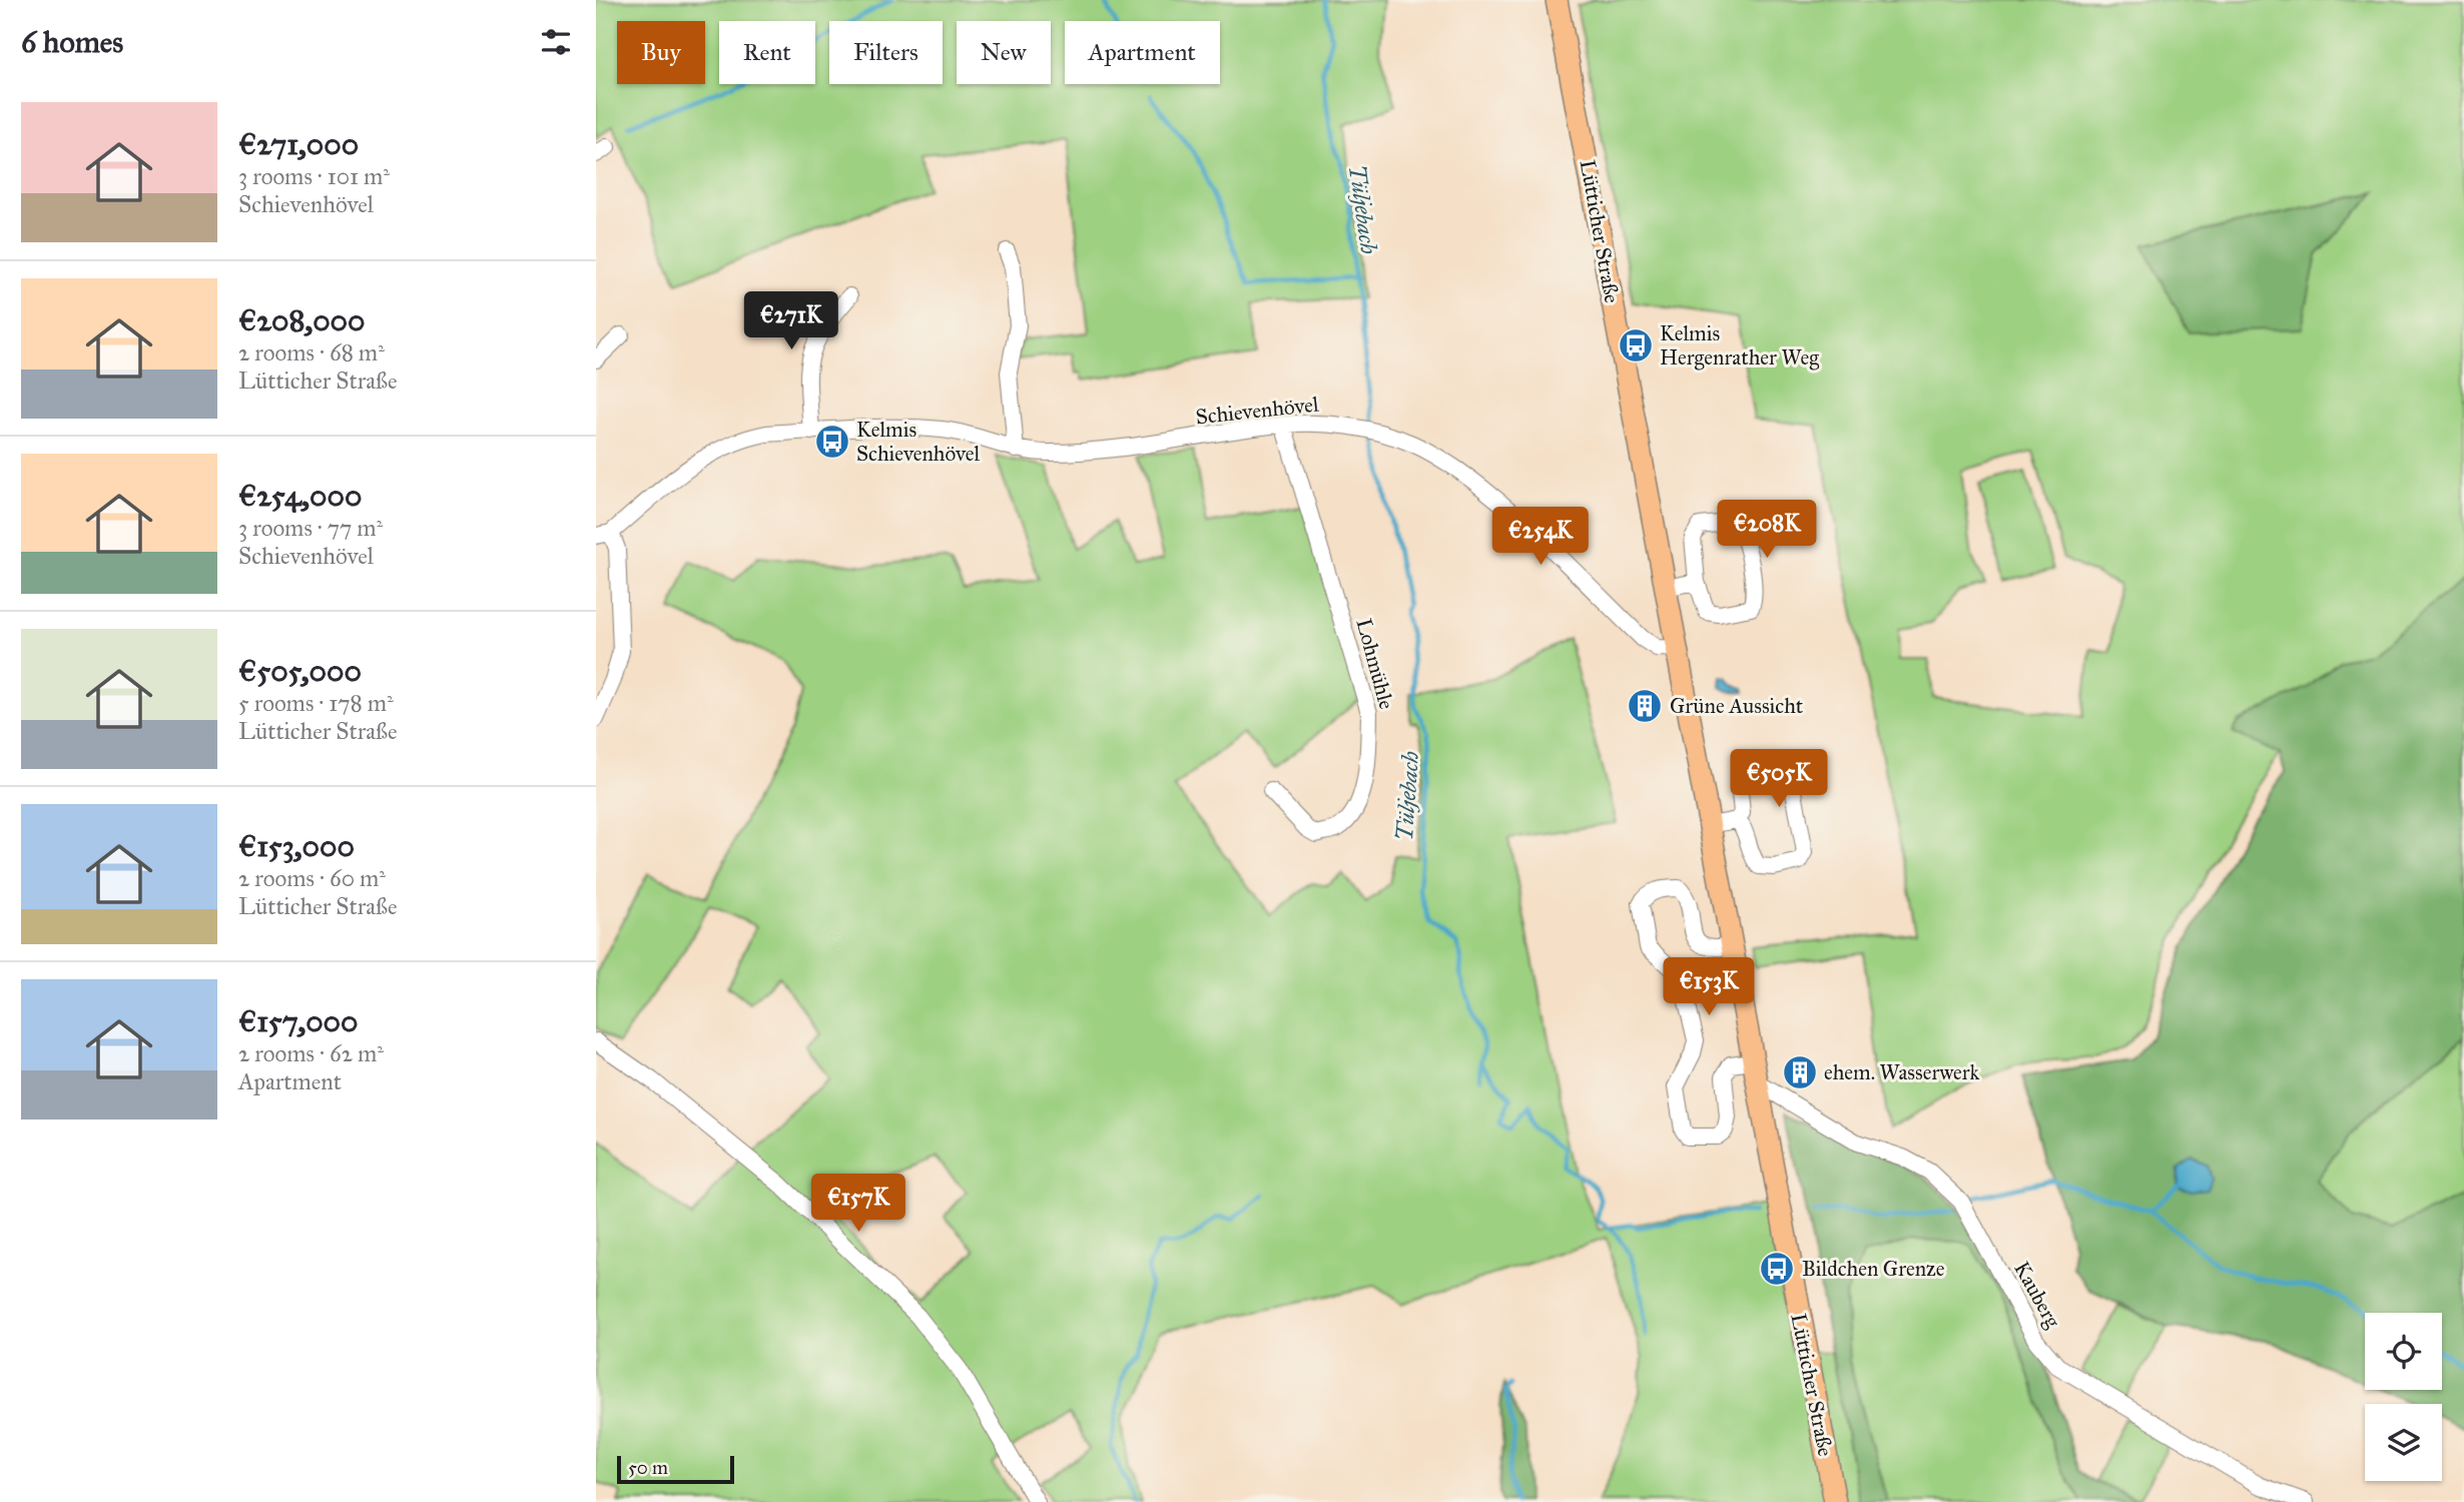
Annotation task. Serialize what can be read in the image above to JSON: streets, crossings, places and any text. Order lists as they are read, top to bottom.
{
  "streets": {
    "main road": ["Lütticher Straße"],
    "street": ["Schievenhövel", "Lohmühle", "Kauberg"]
  },
  "crossings": [
    ["Lütticher Straße", "Schievenhövel"],
    ["Lütticher Straße", "Kauberg"],
    ["Schievenhövel", "Lohmühle"]
  ],
  "water": ["Tüljebach"],
  "places": {
    "bus stop": ["Kelmis Hergenrather Weg", "Kelmis Schievenhövel", "Bildchen Grenze"],
    "building": ["Grüne Aussicht", "ehem. Wasserwerk"]
  },
  "scale_bar": "50 m",
  "page": {
    "heading": "6 homes",
    "chip": [
      "Buy",
      "Rent",
      "Filters",
      "New",
      "Apartment"
    ],
    "list": [
      {
        "name": "€271,000",
        "note": "3 rooms · 101 m² · Schievenhövel"
      },
      {
        "name": "€208,000",
        "note": "2 rooms · 68 m² · Lütticher Straße"
      },
      {
        "name": "€254,000",
        "note": "3 rooms · 77 m² · Schievenhövel"
      },
      {
        "name": "€505,000",
        "note": "5 rooms · 178 m² · Lütticher Straße"
      },
      {
        "name": "€153,000",
        "note": "2 rooms · 60 m² · Lütticher Straße"
      },
      {
        "name": "€157,000",
        "note": "2 rooms · 62 m² · Apartment"
      }
    ],
    "price": [
      "€271K",
      "€208K",
      "€254K",
      "€505K",
      "€153K",
      "€157K"
    ],
    "scale": "50 m"
  }
}
